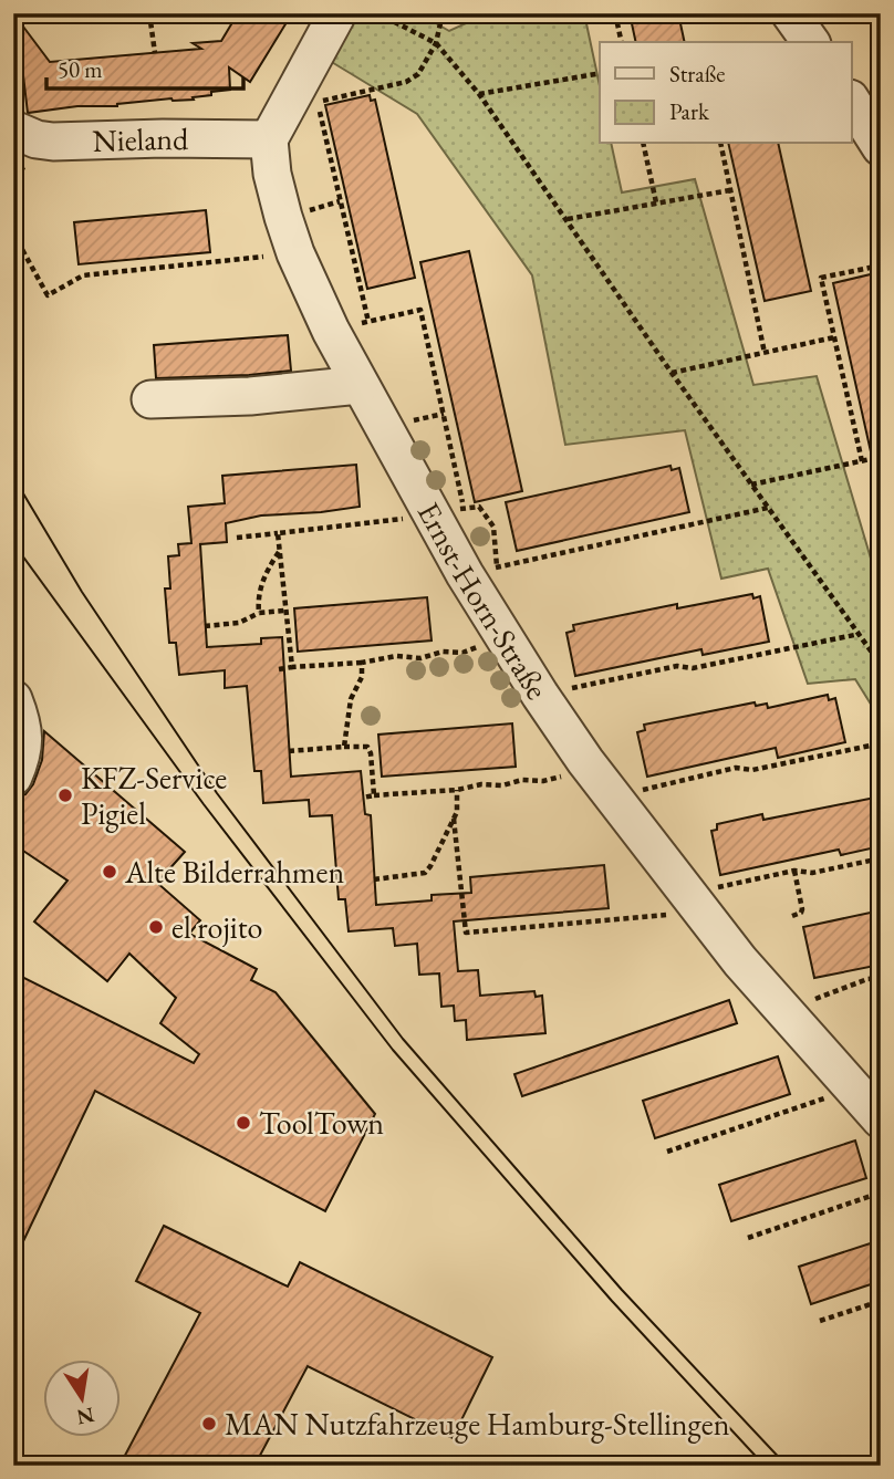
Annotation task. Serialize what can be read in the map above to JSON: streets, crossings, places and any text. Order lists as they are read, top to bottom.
{
  "streets": {
    "street": ["Nieland", "Ernst-Horn-Straße"]
  },
  "crossings": [
    ["Nieland", "Ernst-Horn-Straße"]
  ],
  "places": [
    "KFZ-Service Pigiel",
    "Alte Bilderrahmen",
    "el rojito",
    "ToolTown",
    "MAN Nutzfahrzeuge Hamburg-Stellingen"
  ],
  "legend": ["Straße", "Park"],
  "scale_bar": "50 m",
  "north": "bottom"
}
